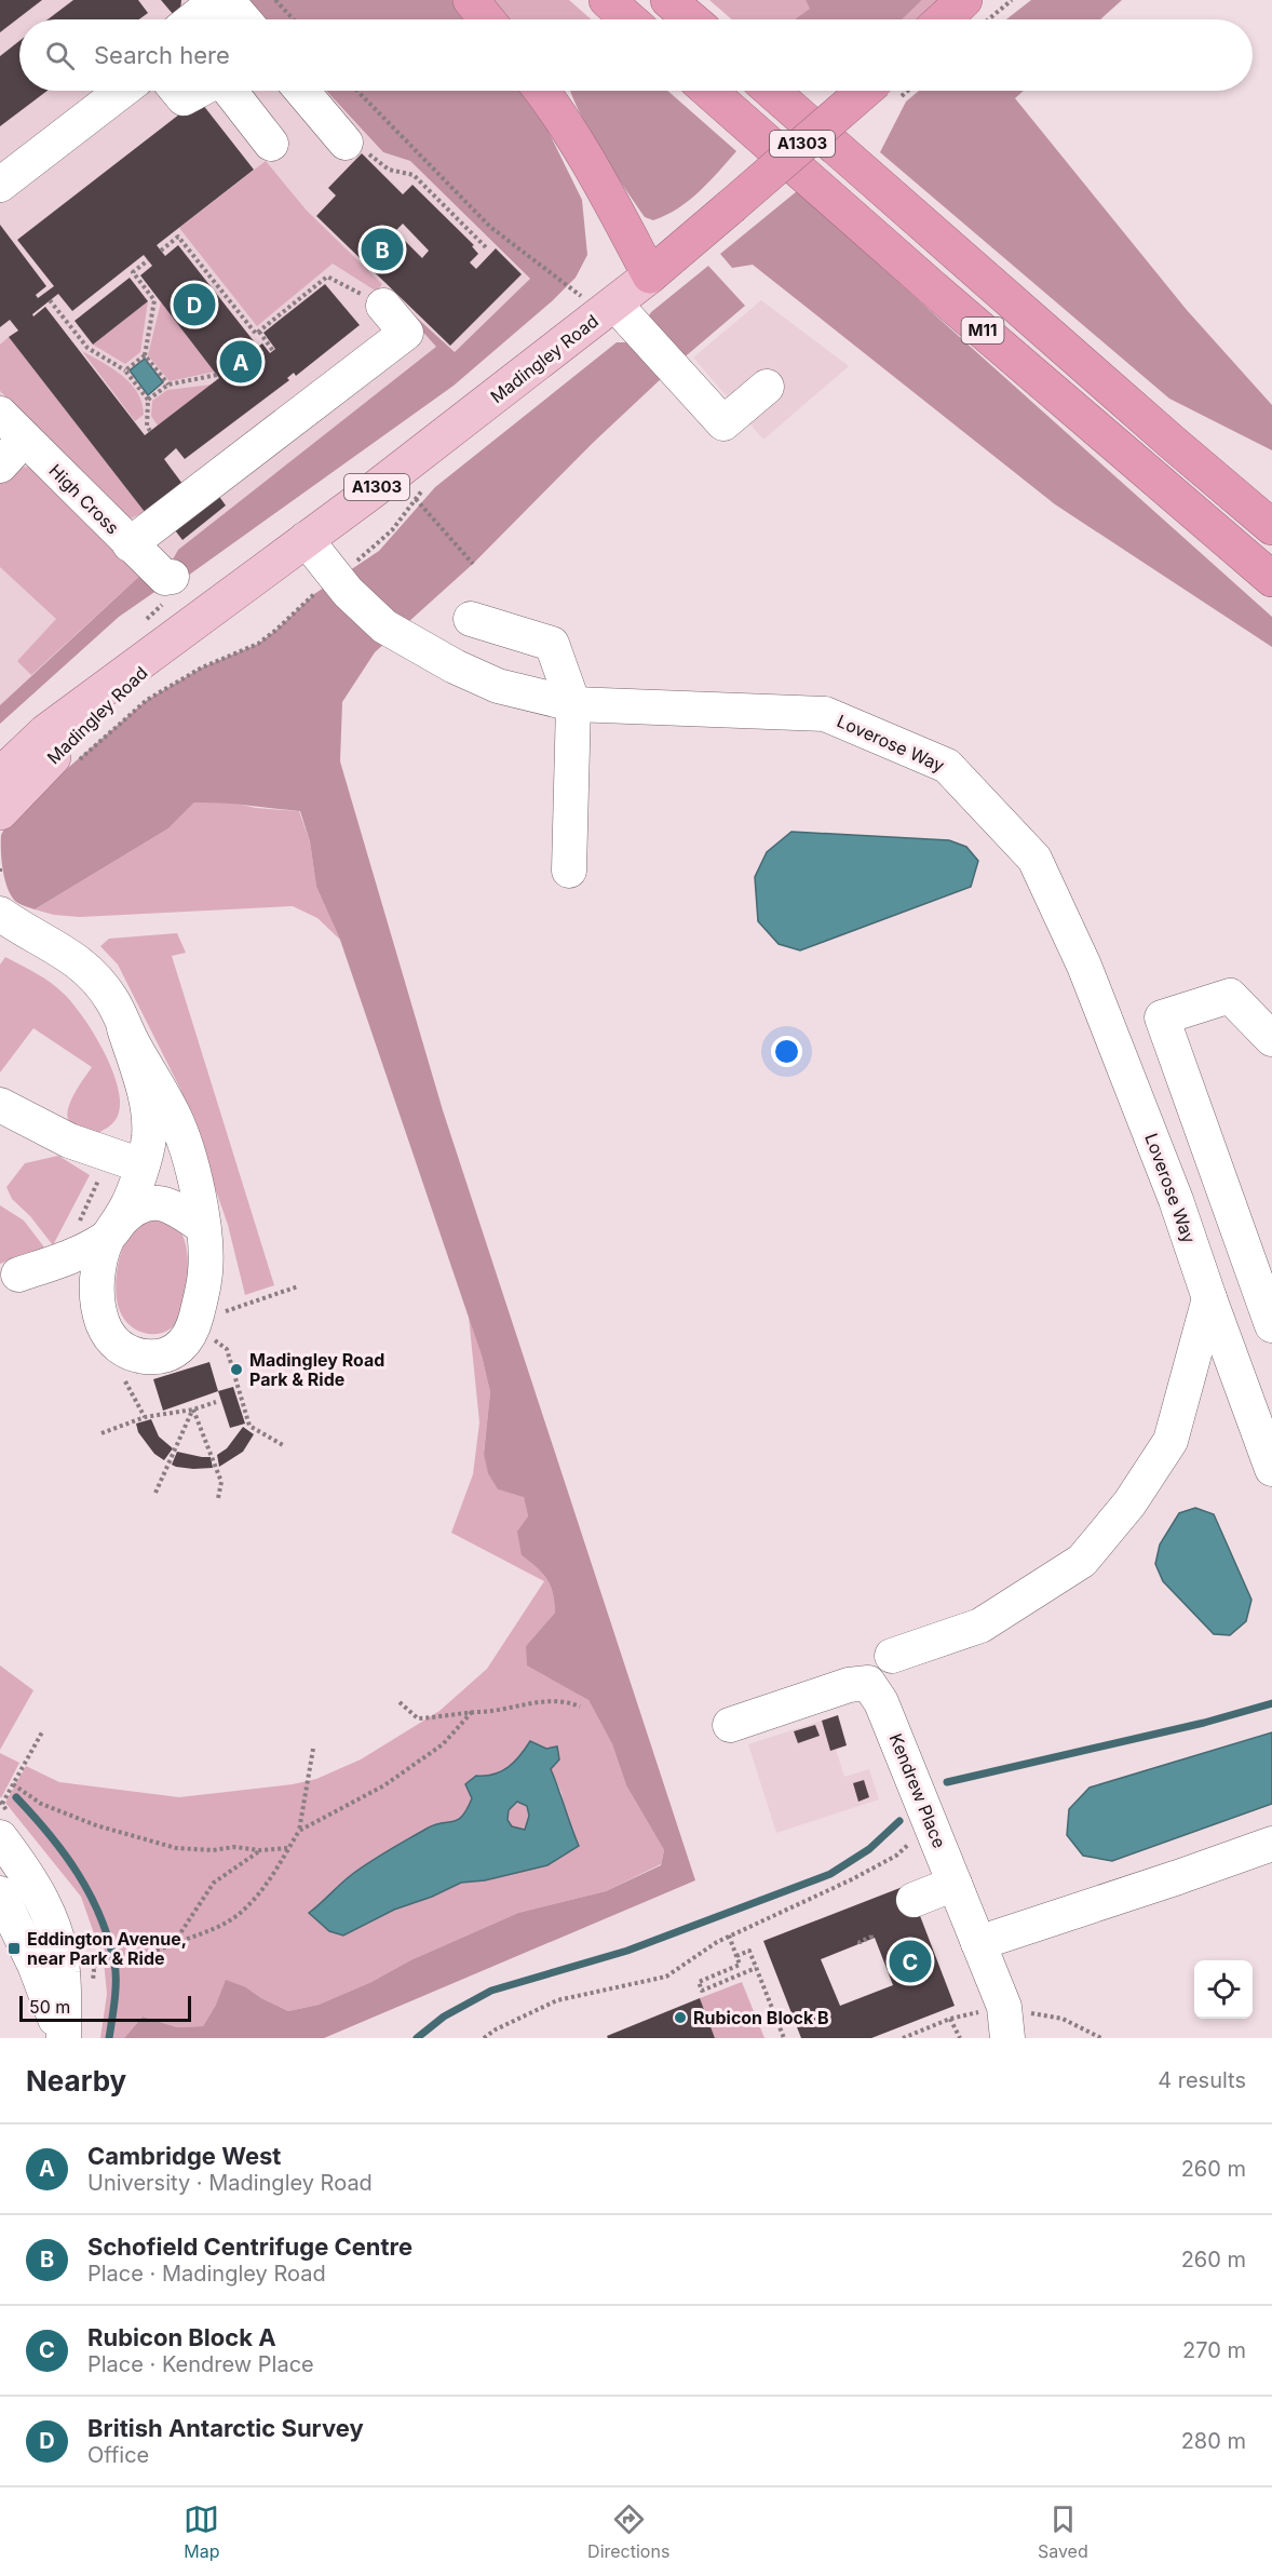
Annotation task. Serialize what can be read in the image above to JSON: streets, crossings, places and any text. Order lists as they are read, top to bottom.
{
  "streets": {
    "highway": ["A1303", "M11", "Madingley Road"],
    "street": ["High Cross", "Loverose Way", "Kendrew Place"]
  },
  "crossings": [
    ["Madingley Road", "Loverose Way"]
  ],
  "places": {
    "other": ["Madingley Road Park & Ride", "Rubicon Block B"],
    "transit": ["Eddington Avenue, near Park & Ride"]
  },
  "scale_bar": "50 m",
  "page": {
    "search": "Search here",
    "pins": [
      "B",
      "D",
      "A",
      "C"
    ],
    "scale": "50 m",
    "heading": ["Nearby", "4 results"],
    "list": [
      {
        "mark": "A",
        "name": "Cambridge West",
        "note": "University · Madingley Road",
        "value": "260 m"
      },
      {
        "mark": "B",
        "name": "Schofield Centrifuge Centre",
        "note": "Place · Madingley Road",
        "value": "260 m"
      },
      {
        "mark": "C",
        "name": "Rubicon Block A",
        "note": "Place · Kendrew Place",
        "value": "270 m"
      },
      {
        "mark": "D",
        "name": "British Antarctic Survey",
        "note": "Office",
        "value": "280 m"
      }
    ],
    "nav": ["Map", "Directions", "Saved"]
  }
}
